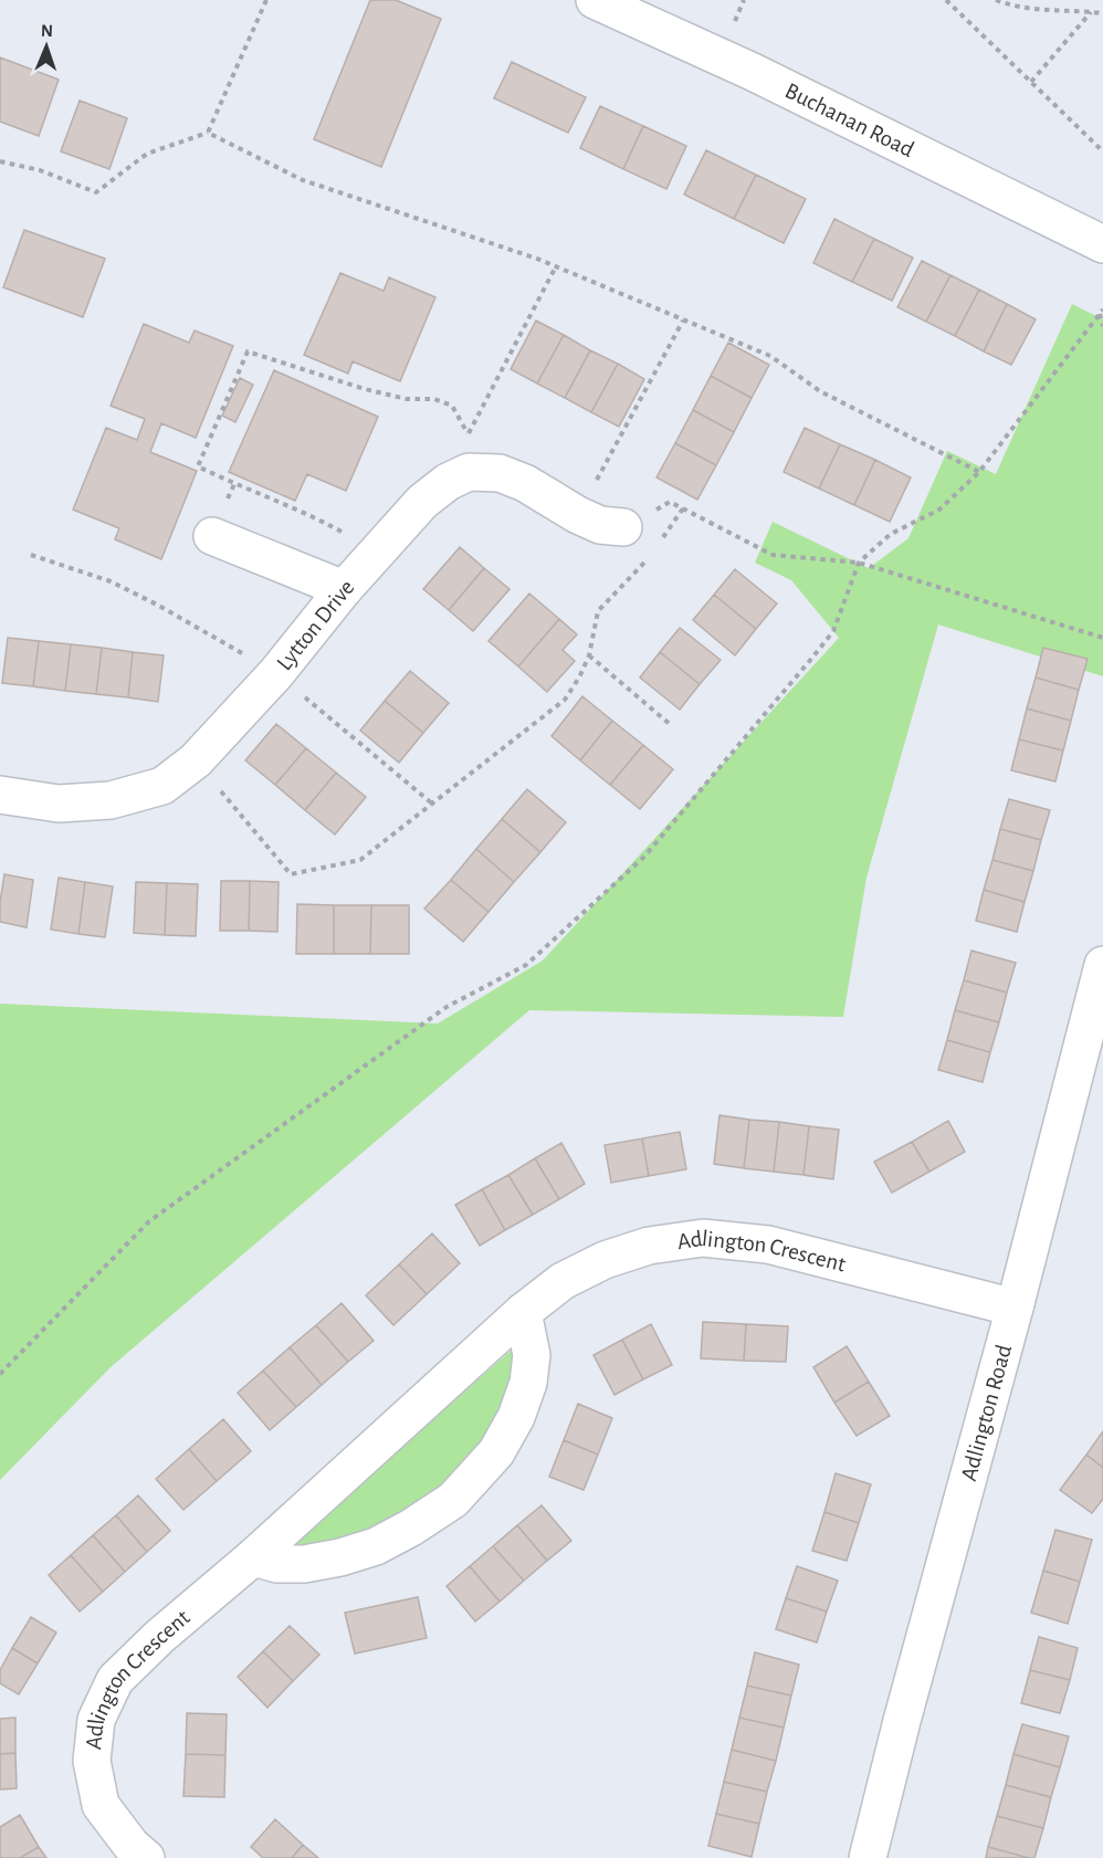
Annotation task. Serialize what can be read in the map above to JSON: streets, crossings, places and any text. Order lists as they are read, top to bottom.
{
  "streets": {
    "street": [
      "Buchanan Road",
      "Lytton Drive",
      "Adlington Crescent",
      "Adlington Road"
    ]
  },
  "crossings": [
    ["Adlington Crescent", "Adlington Road"]
  ],
  "north": "top"
}
